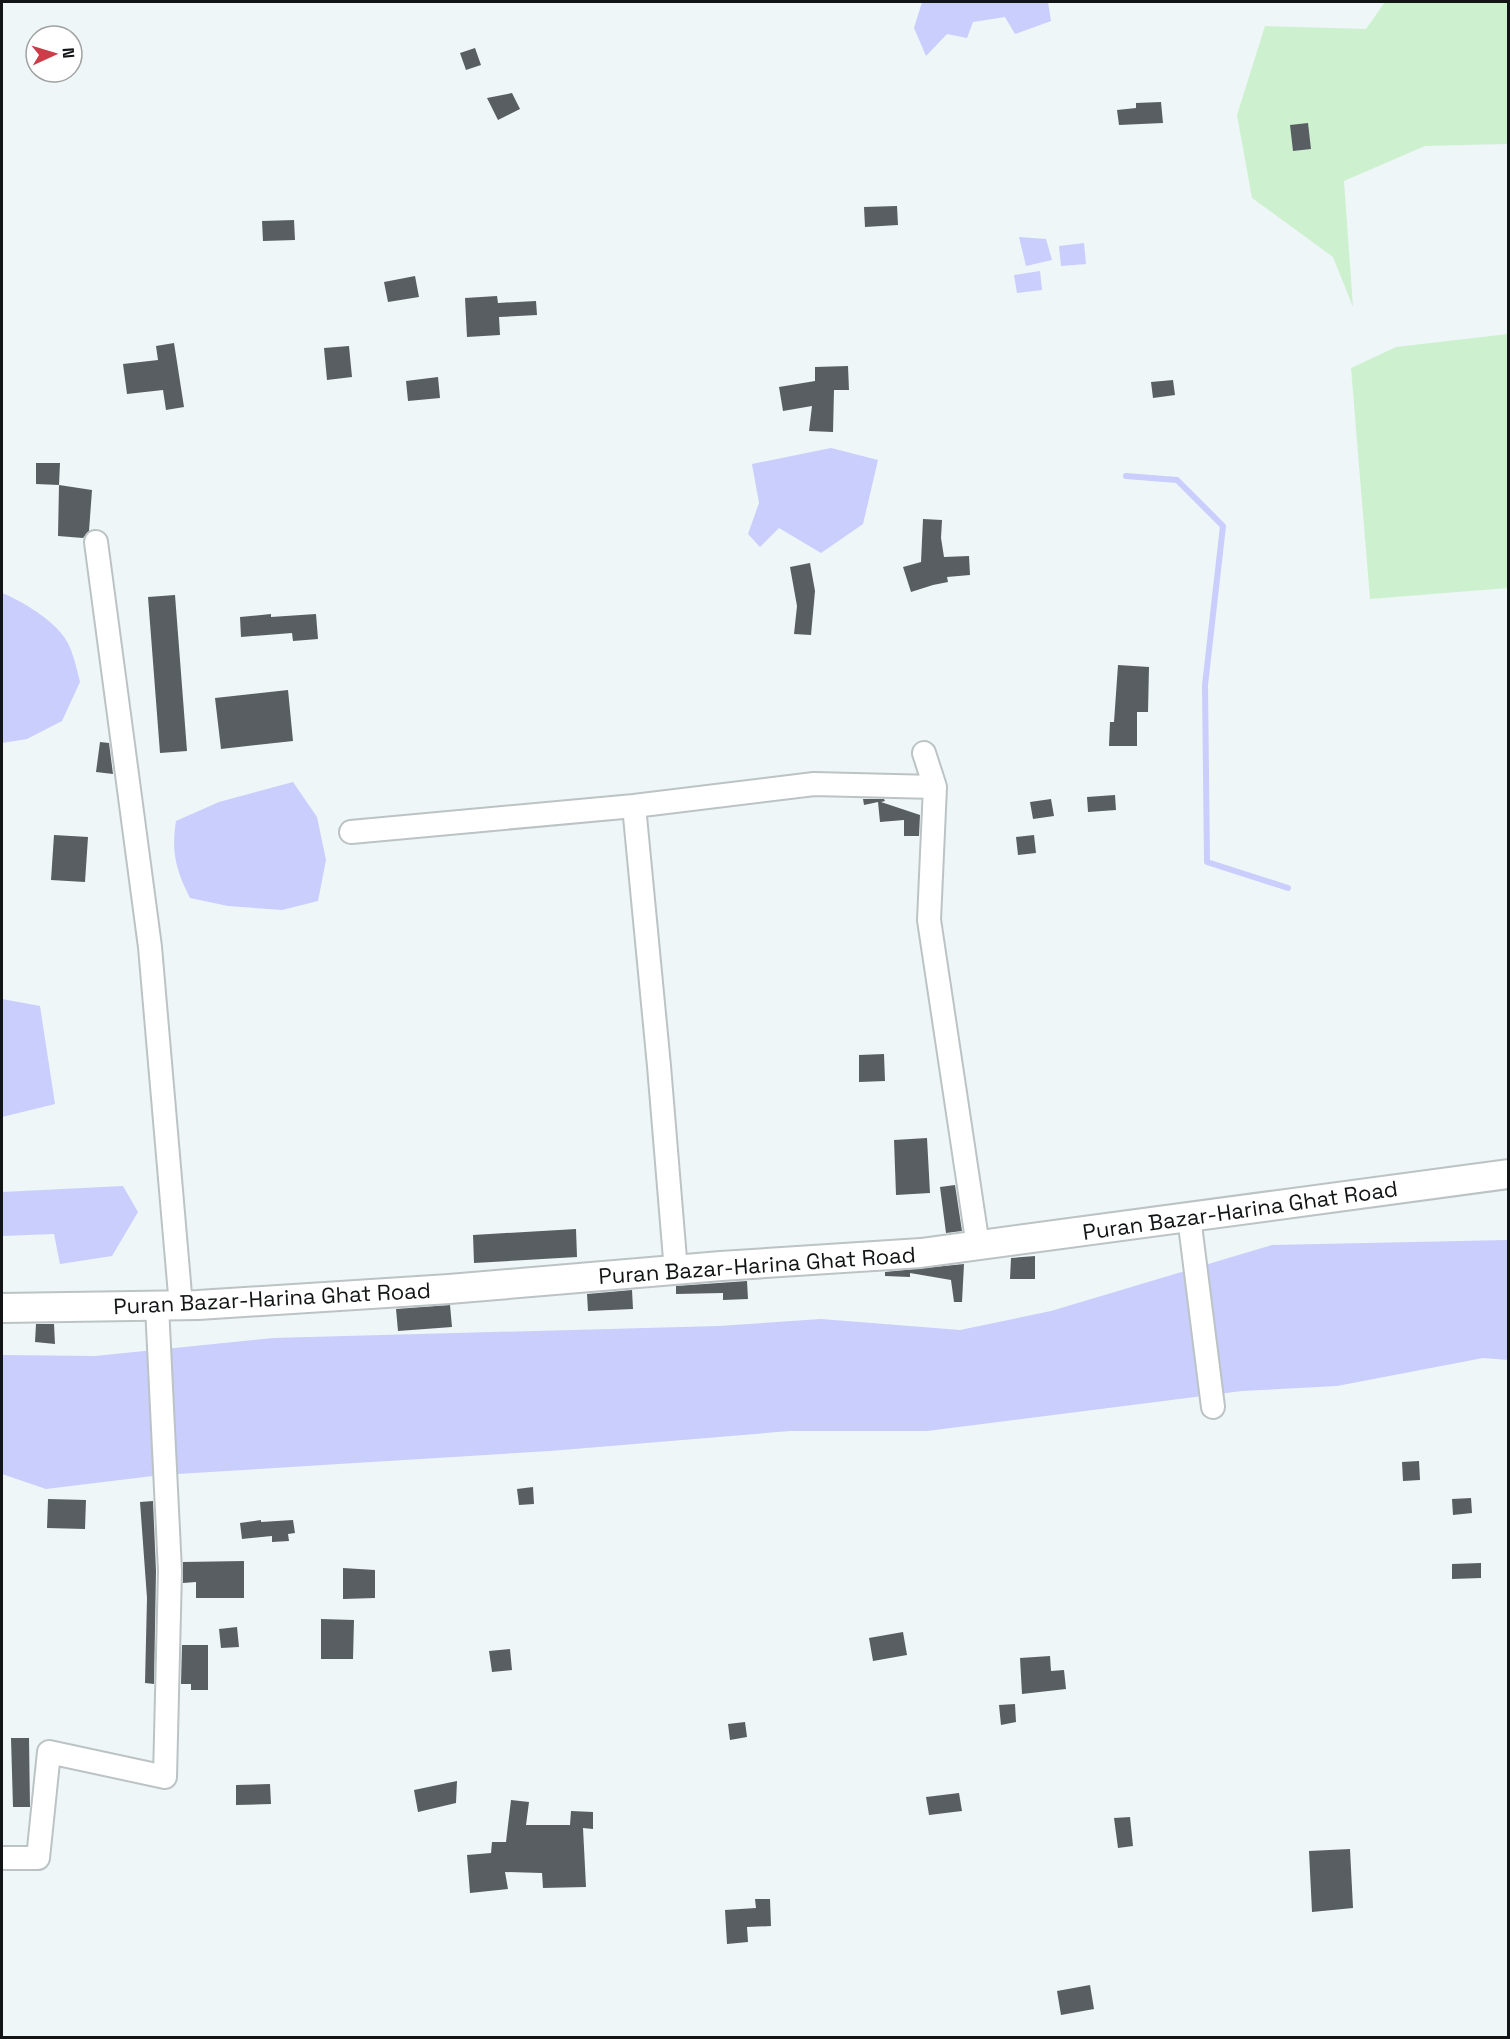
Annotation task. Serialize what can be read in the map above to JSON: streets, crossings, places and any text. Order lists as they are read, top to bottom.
{
  "streets": {
    "main road": ["Puran Bazar-Harina Ghat Road"]
  },
  "north": "right"
}
